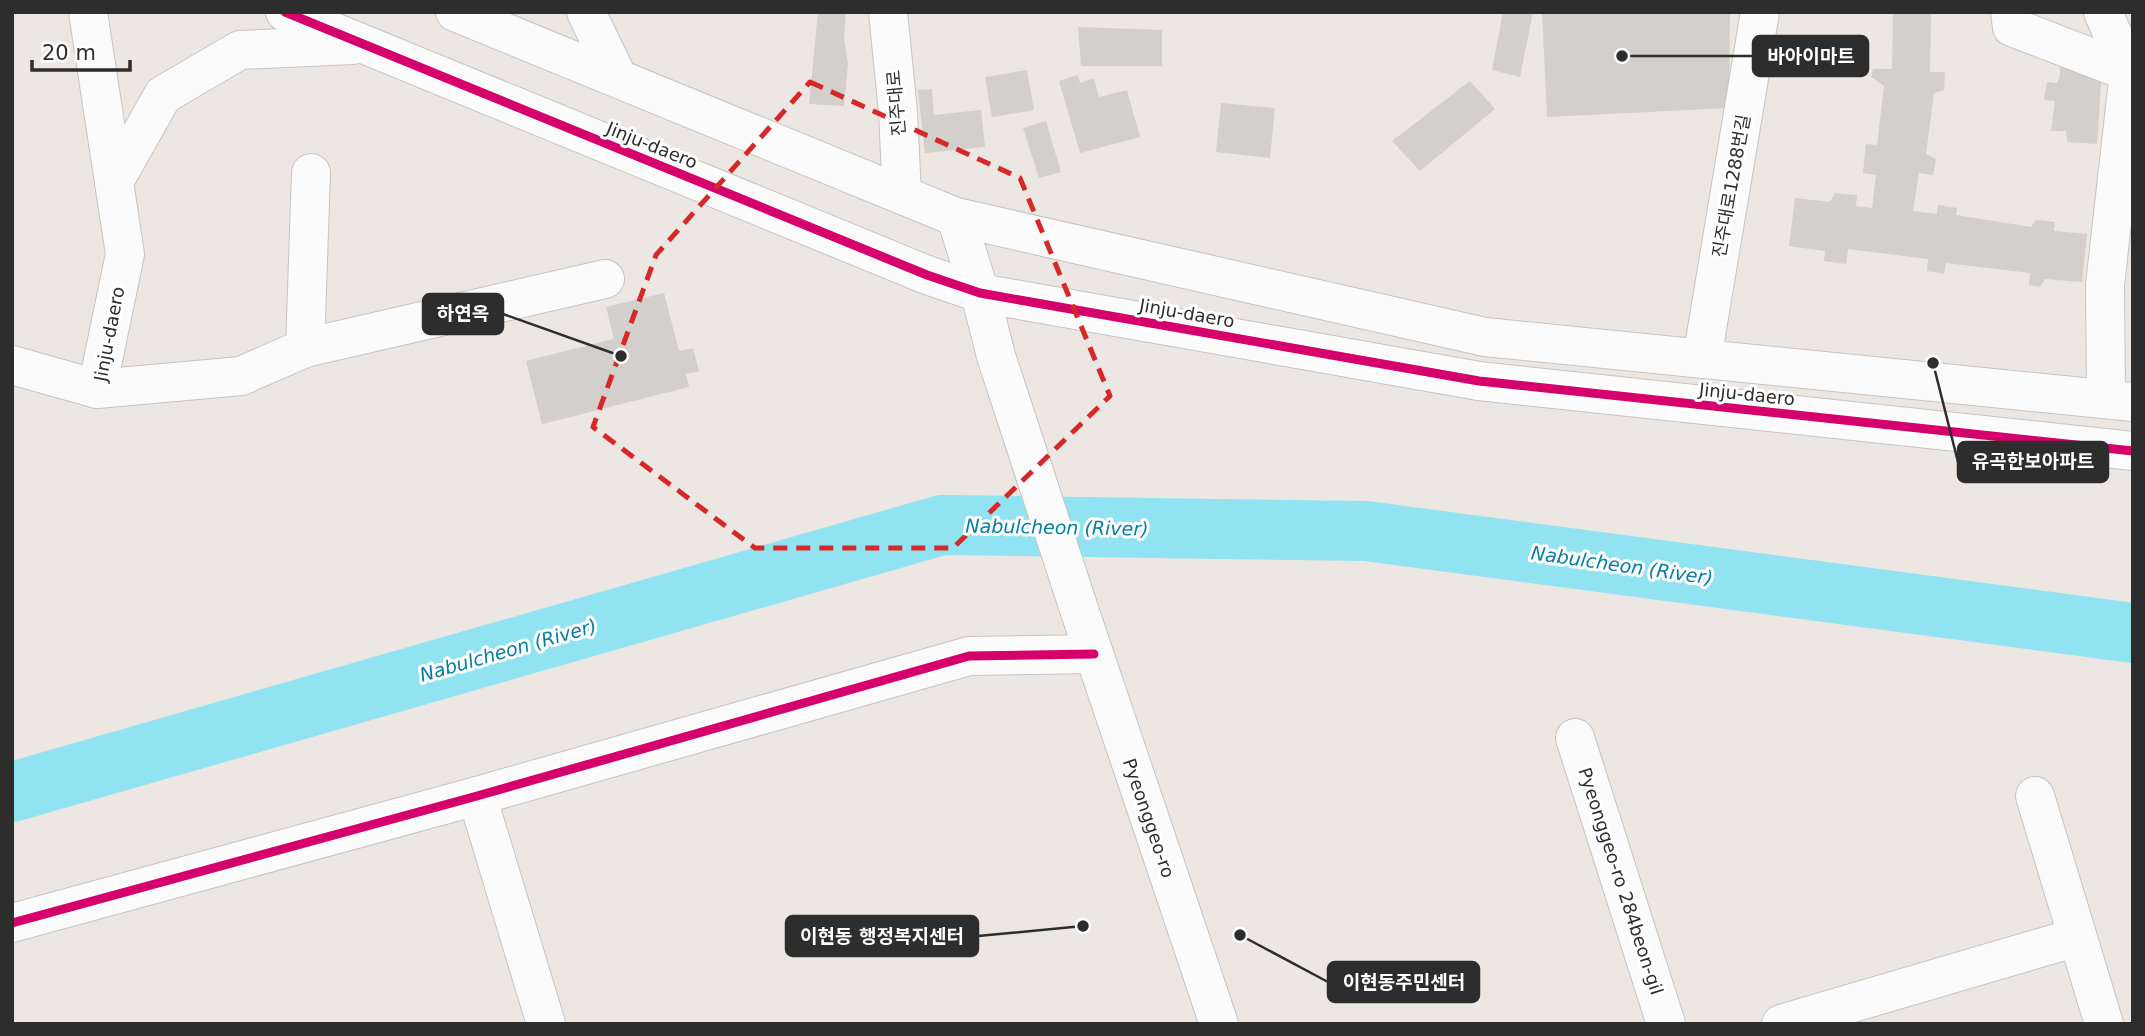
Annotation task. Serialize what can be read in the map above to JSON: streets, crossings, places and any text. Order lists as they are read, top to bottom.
{
  "streets": {
    "street": [
      "진주대로",
      "Jinju-daero",
      "진주대로1288번길",
      "Pyeonggeo-ro",
      "Pyeonggeo-ro 284beon-gil"
    ]
  },
  "crossings": [
    ["진주대로", "Jinju-daero"],
    ["Jinju-daero", "진주대로1288번길"],
    ["Jinju-daero", "Pyeonggeo-ro"]
  ],
  "water": ["Nabulcheon (River)"],
  "places": [
    "바아이마트",
    "하연옥",
    "유곡한보아파트",
    "이현동 행정복지센터",
    "이현동주민센터"
  ],
  "scale_bar": "20 m"
}
